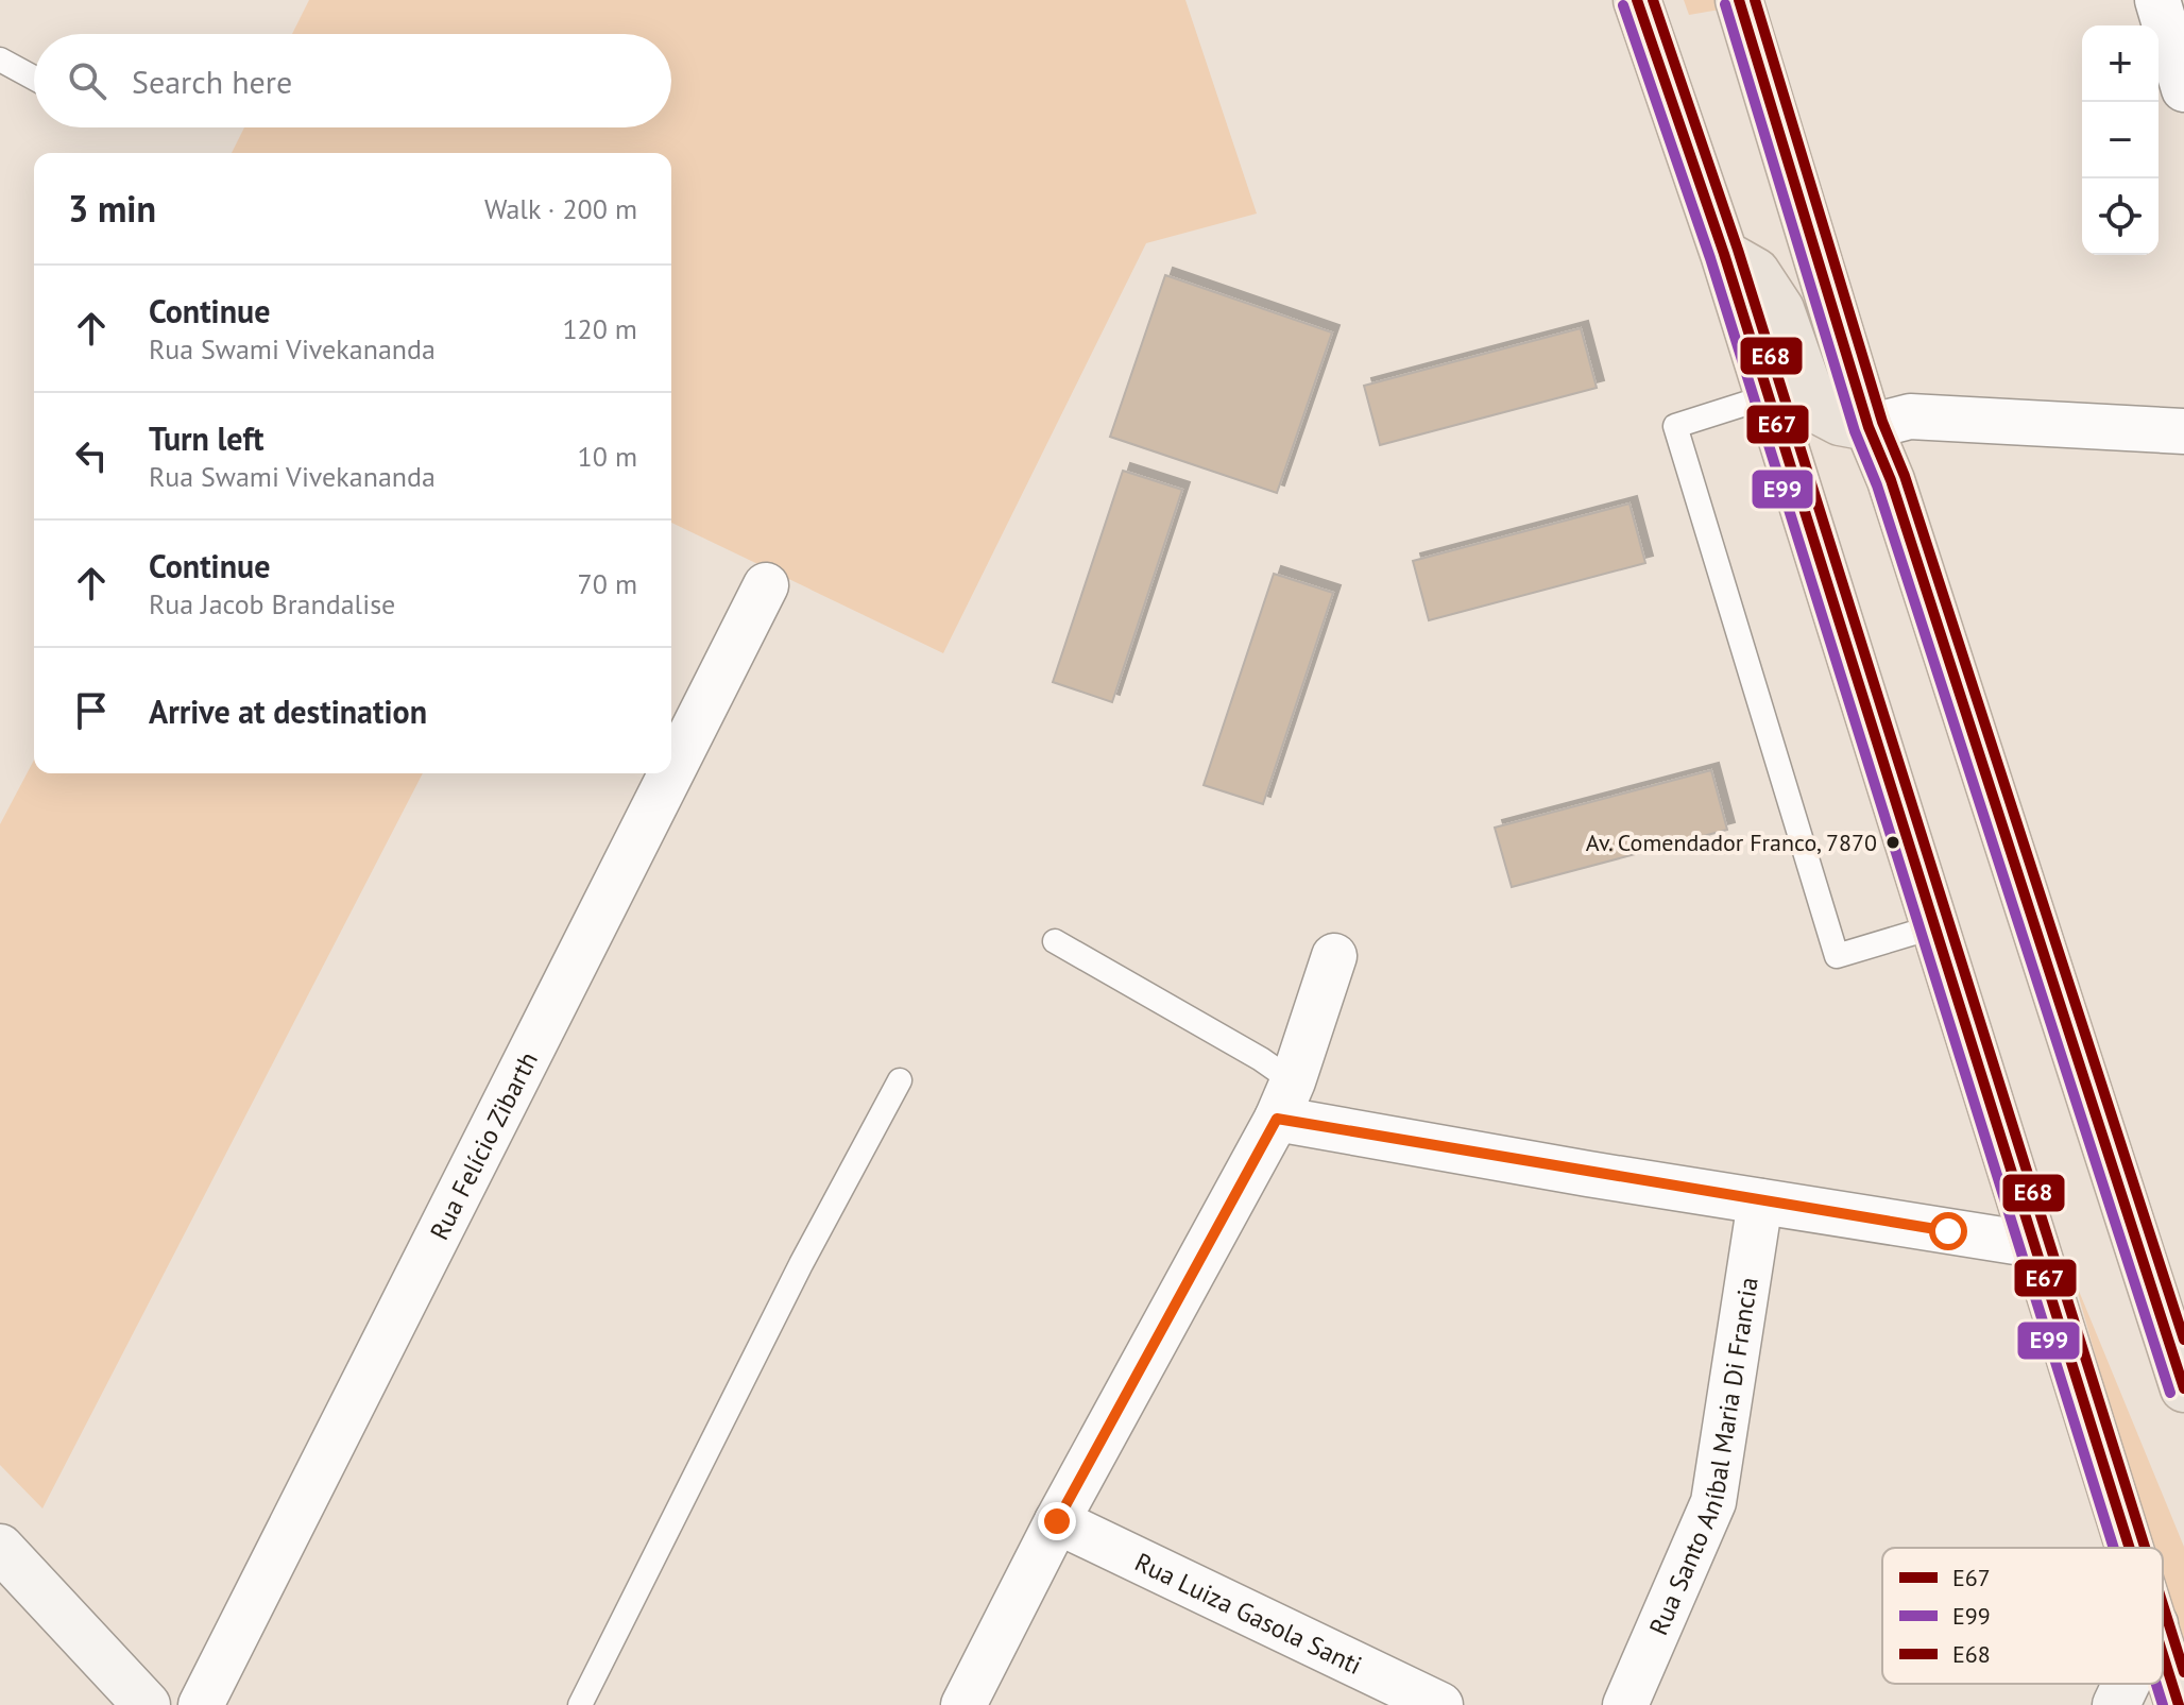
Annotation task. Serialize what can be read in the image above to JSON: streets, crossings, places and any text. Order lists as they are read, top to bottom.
{
  "streets": {
    "street": ["Rua Felício Zibarth", "Rua Santo Aníbal Maria Di Francia", "Rua Luiza Gasola Santi"]
  },
  "places": ["Av. Comendador Franco, 7870"],
  "lines": ["transit line E67", "transit line E68", "transit line E99"],
  "legend": ["E67", "E99", "E68"],
  "page": {
    "map_buttons": ["+", "−"],
    "search": "Search here",
    "heading": ["3 min", "Walk · 200 m"],
    "list": [
      ["Continue", "Rua Swami Vivekananda", "120 m"],
      ["Turn left", "Rua Swami Vivekananda", "10 m"],
      ["Continue", "Rua Jacob Brandalise", "70 m"],
      "Arrive at destination"
    ]
  }
}
